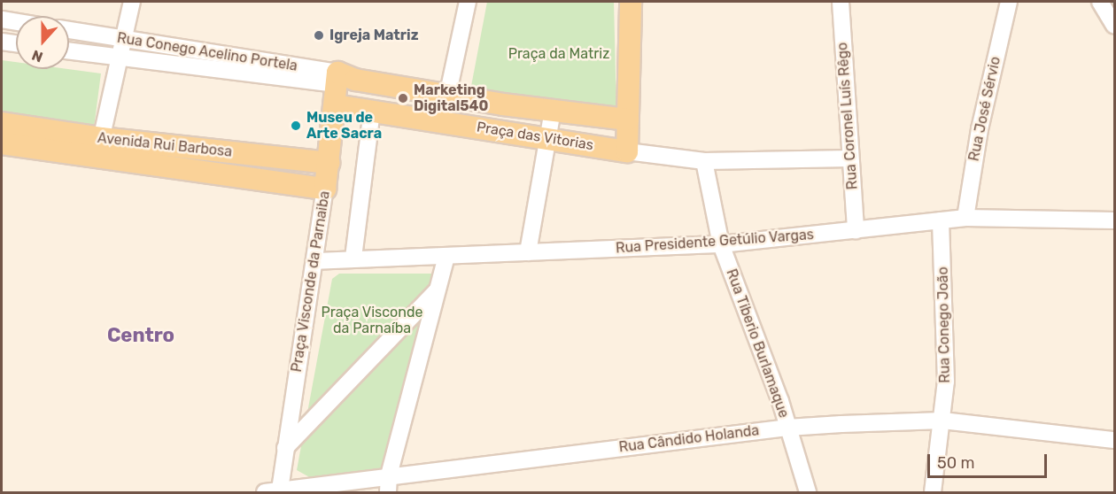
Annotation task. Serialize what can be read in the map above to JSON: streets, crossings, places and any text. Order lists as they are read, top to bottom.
{
  "streets": {
    "main road": [
      "Rua Conego Acelino Portela",
      "Praça das Vitorias",
      "Avenida Rui Barbosa",
      "Praça Visconde da Parnaiba"
    ],
    "street": [
      "Rua José Sérvio",
      "Rua Coronel Luís Rêgo",
      "Rua Presidente Getúlio Vargas",
      "Rua Conego João",
      "Rua Tiberio Burlamaque",
      "Rua Cândido Holanda"
    ]
  },
  "crossings": [
    ["Rua Conego Acelino Portela", "Praça Visconde da Parnaiba"],
    ["Rua José Sérvio", "Rua Presidente Getúlio Vargas"],
    ["Rua Coronel Luís Rêgo", "Rua Presidente Getúlio Vargas"],
    ["Praça das Vitorias", "Praça Visconde da Parnaiba"],
    ["Praça das Vitorias", "Rua Tiberio Burlamaque"],
    ["Avenida Rui Barbosa", "Praça Visconde da Parnaiba"],
    ["Rua Presidente Getúlio Vargas", "Praça Visconde da Parnaiba"],
    ["Rua Presidente Getúlio Vargas", "Rua Conego João"],
    ["Rua Presidente Getúlio Vargas", "Rua Tiberio Burlamaque"],
    ["Praça Visconde da Parnaiba", "Rua Cândido Holanda"],
    ["Rua Conego João", "Rua Cândido Holanda"],
    ["Rua Tiberio Burlamaque", "Rua Cândido Holanda"]
  ],
  "districts": ["Centro"],
  "parks": ["Praça da Matriz", "Praça Visconde da Parnaíba"],
  "places": ["Igreja Matriz", "Marketing Digital540", "Museu de Arte Sacra"],
  "scale_bar": "50 m",
  "north": "bottom"
}
